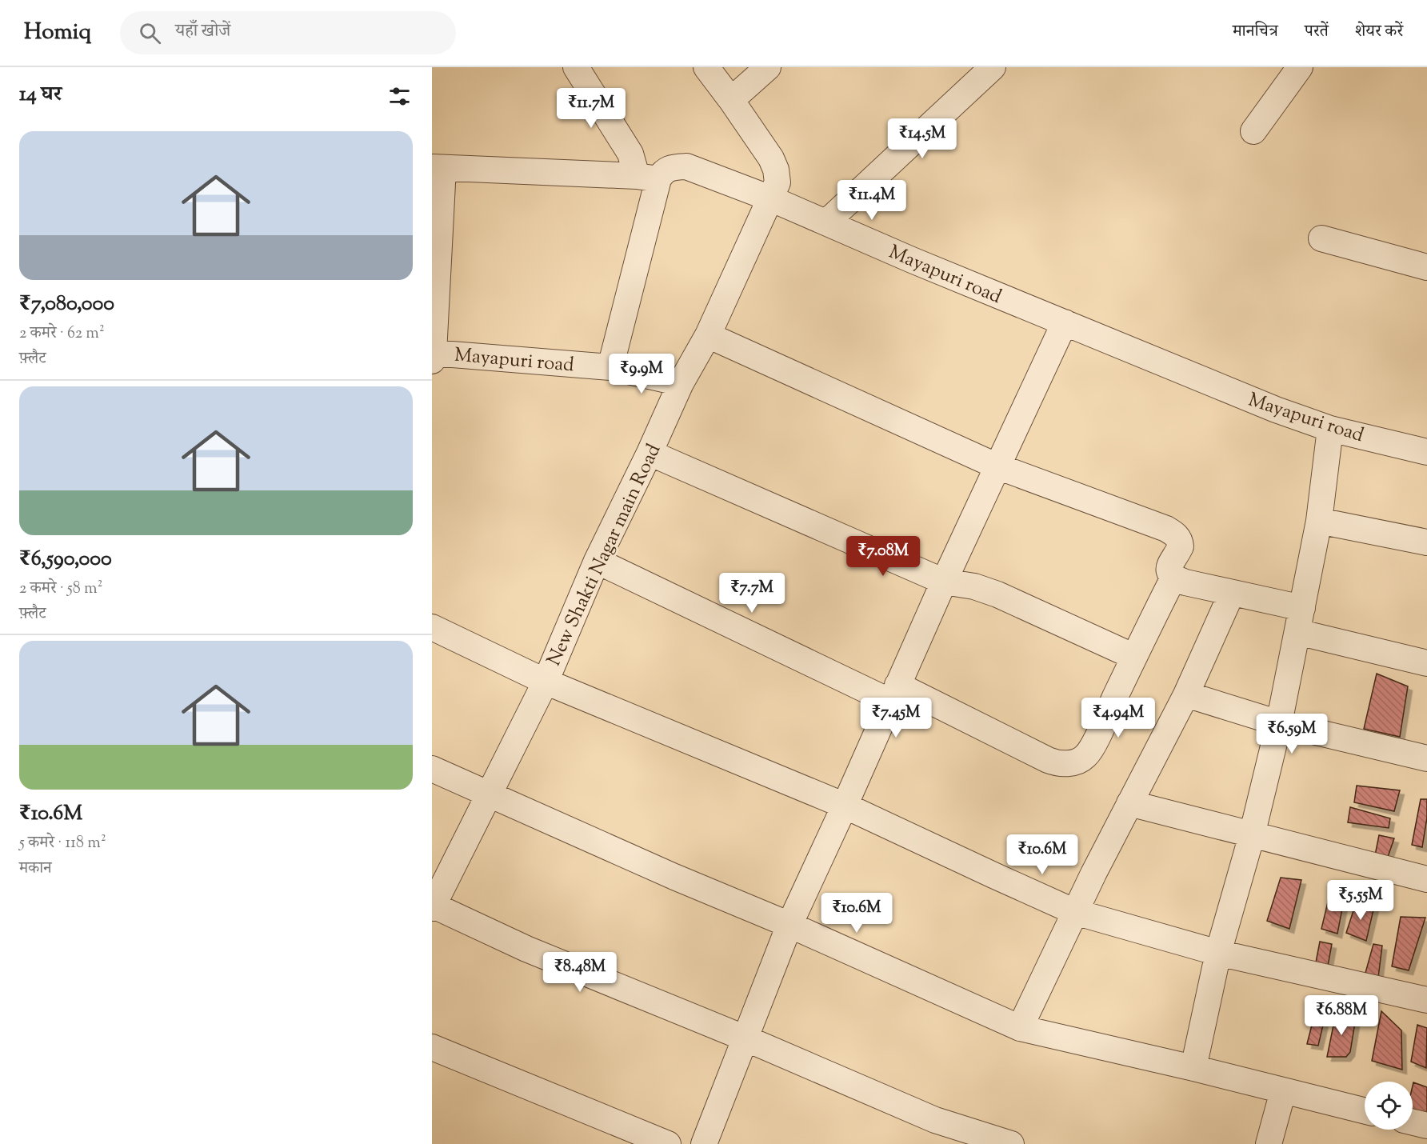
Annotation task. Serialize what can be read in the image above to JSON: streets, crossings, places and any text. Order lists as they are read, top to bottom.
{
  "streets": {
    "street": ["Mayapuri road", "New Shakti Nagar main Road"]
  },
  "crossings": [
    ["Mayapuri road", "New Shakti Nagar main Road"]
  ],
  "page": {
    "header": "Homiq",
    "search": "यहाँ खोजें",
    "nav": ["मानचित्र", "परतें", "शेयर करें"],
    "heading": "14 घर",
    "price": [
      "₹11.7M",
      "₹14.5M",
      "₹11.4M",
      "₹9.9M",
      "₹7.08M",
      "₹7.7M",
      "₹7.45M",
      "₹4.94M",
      "₹6.59M",
      "₹10.6M",
      "₹5.55M",
      "₹10.6M",
      "₹8.48M",
      "₹6.88M"
    ],
    "list": [
      {
        "name": "₹7,080,000",
        "note": "2 कमरे · 62 m² · फ़्लैट"
      },
      {
        "name": "₹6,590,000",
        "note": "2 कमरे · 58 m² · फ़्लैट"
      },
      {
        "name": "₹10.6M",
        "note": "5 कमरे · 118 m² · मकान"
      }
    ]
  }
}
